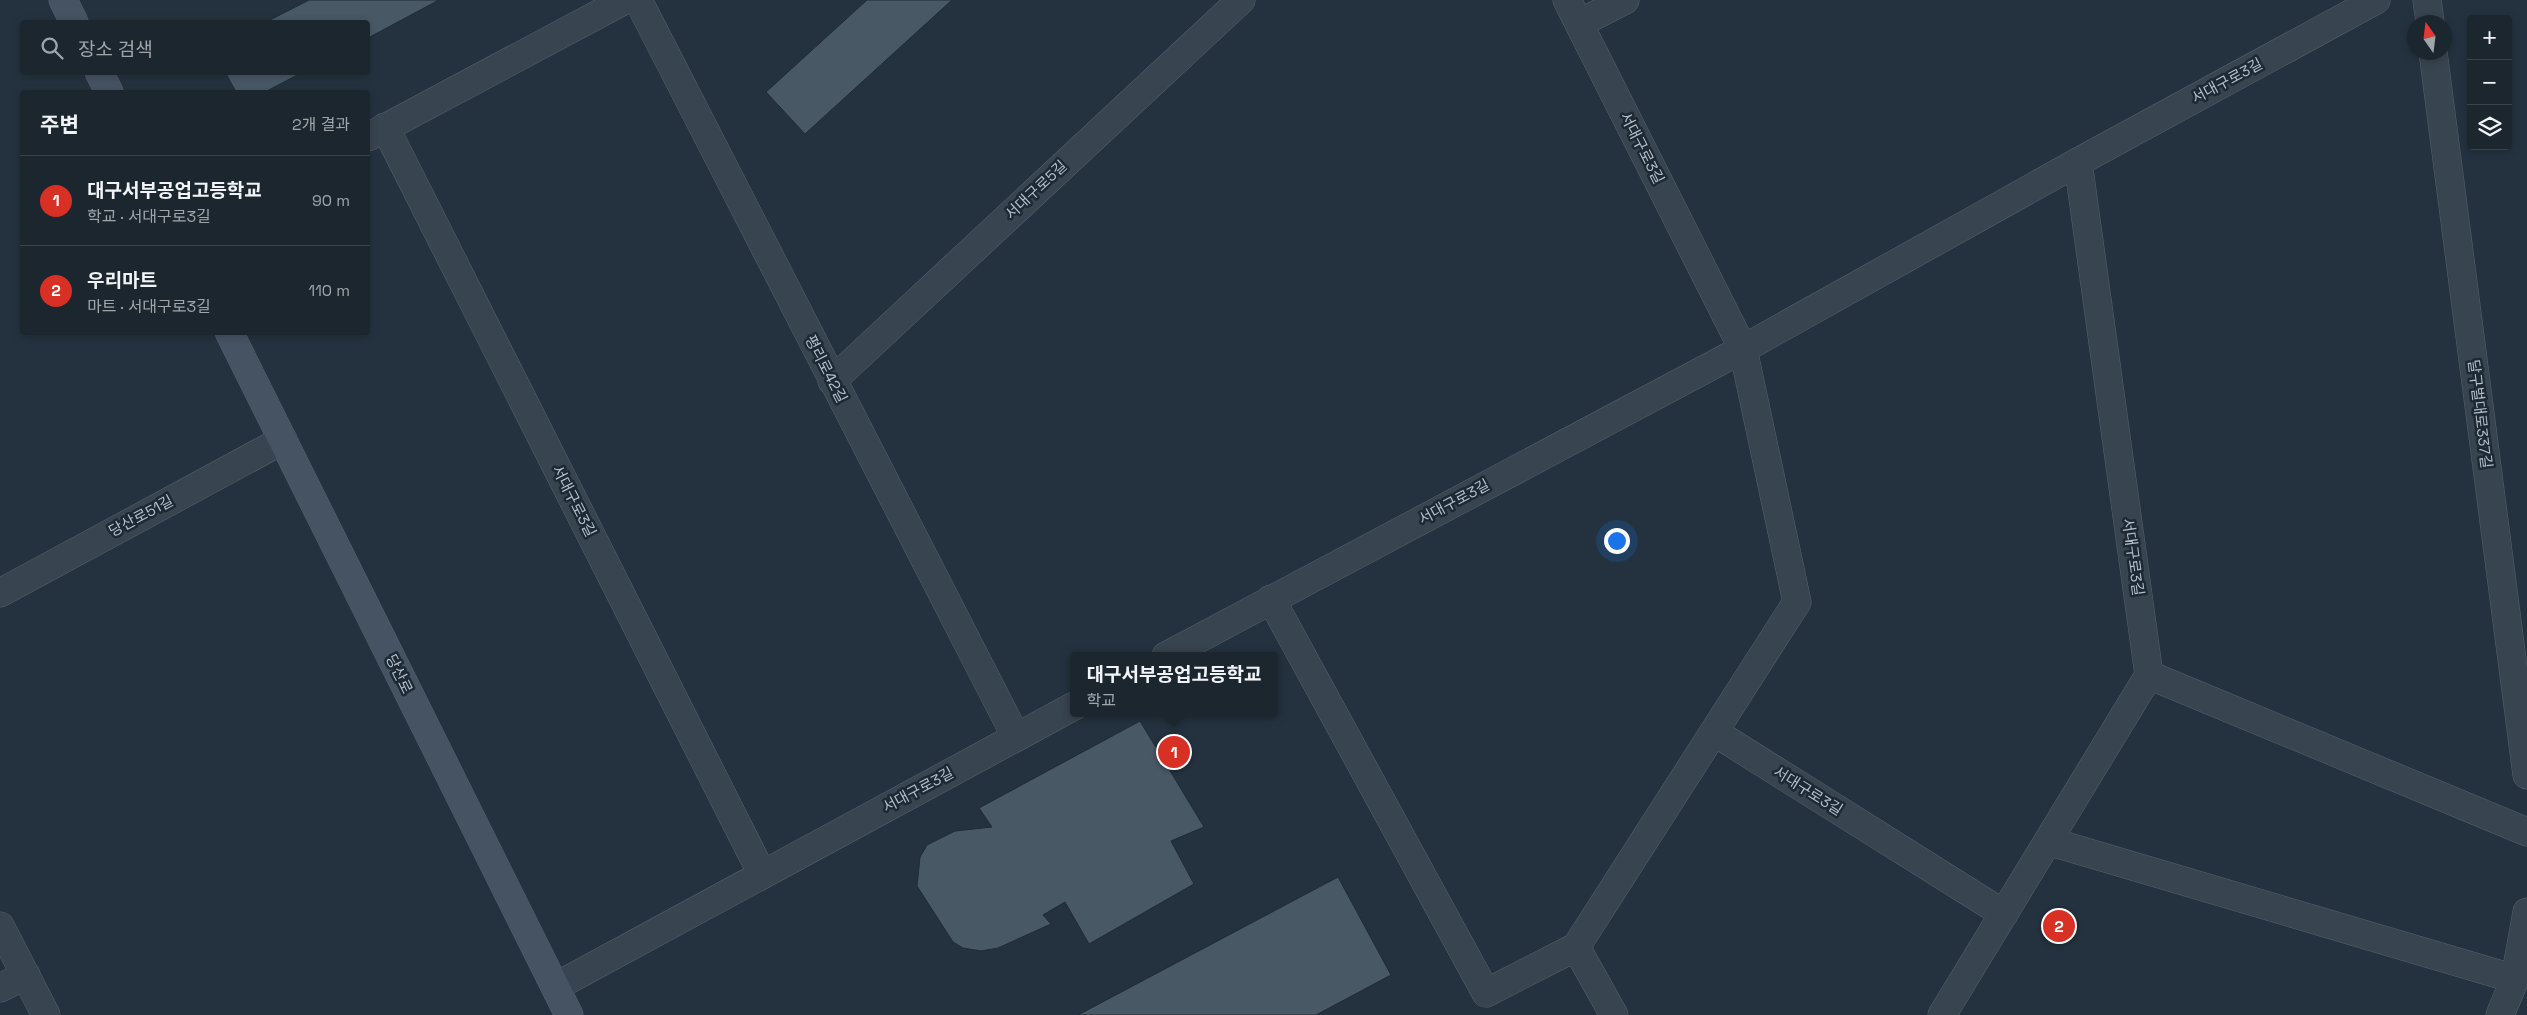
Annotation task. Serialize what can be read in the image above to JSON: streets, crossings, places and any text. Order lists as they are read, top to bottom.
{
  "streets": {
    "main road": ["당산로"],
    "street": [
      "서대구로3길",
      "서대구로5길",
      "평리로42길",
      "달구벌대로337길",
      "당산로51길"
    ]
  },
  "crossings": [
    ["서대구로3길", "평리로42길"],
    ["서대구로3길", "당산로"],
    ["서대구로5길", "평리로42길"],
    ["당산로51길", "당산로"]
  ],
  "north": "top",
  "page": {
    "map_buttons": ["+", "−"],
    "search": "장소 검색",
    "heading": ["주변", "2개 결과"],
    "list": [
      {
        "mark": "1",
        "name": "대구서부공업고등학교",
        "note": "학교 · 서대구로3길",
        "value": "90 m"
      },
      {
        "mark": "2",
        "name": "우리마트",
        "note": "마트 · 서대구로3길",
        "value": "110 m"
      }
    ],
    "popup": ["대구서부공업고등학교", "학교"],
    "pins": ["1", "2"]
  }
}
